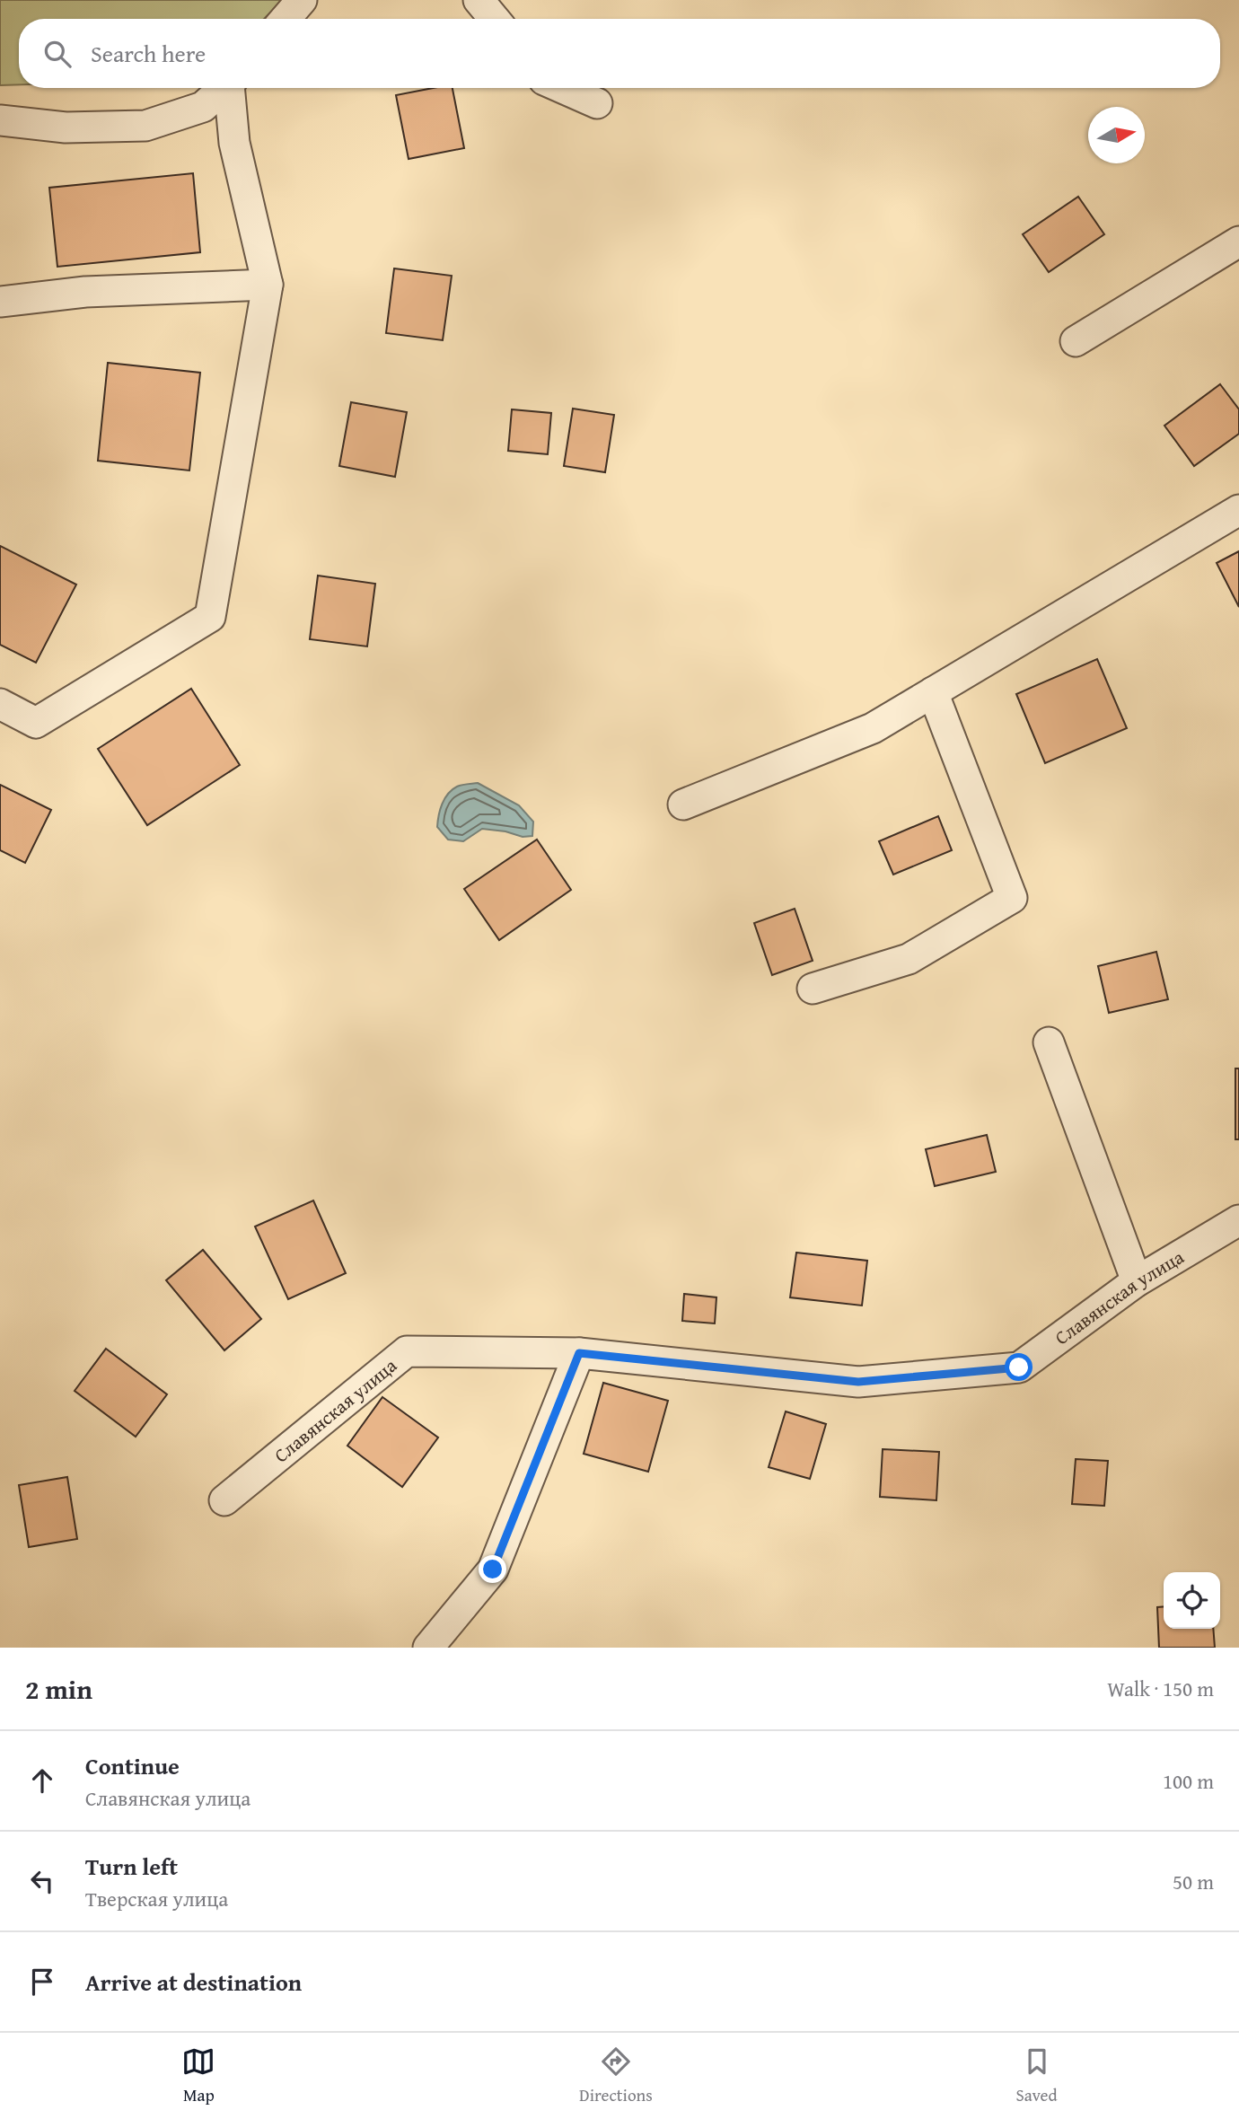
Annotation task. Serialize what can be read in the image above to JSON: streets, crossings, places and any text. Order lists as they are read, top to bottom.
{
  "streets": {
    "street": ["Славянская улица"]
  },
  "north": "right",
  "page": {
    "search": "Search here",
    "heading": ["2 min", "Walk · 150 m"],
    "list": [
      ["Continue", "Славянская улица", "100 m"],
      ["Turn left", "Тверская улица", "50 m"],
      "Arrive at destination"
    ],
    "nav": ["Map", "Directions", "Saved"]
  }
}
